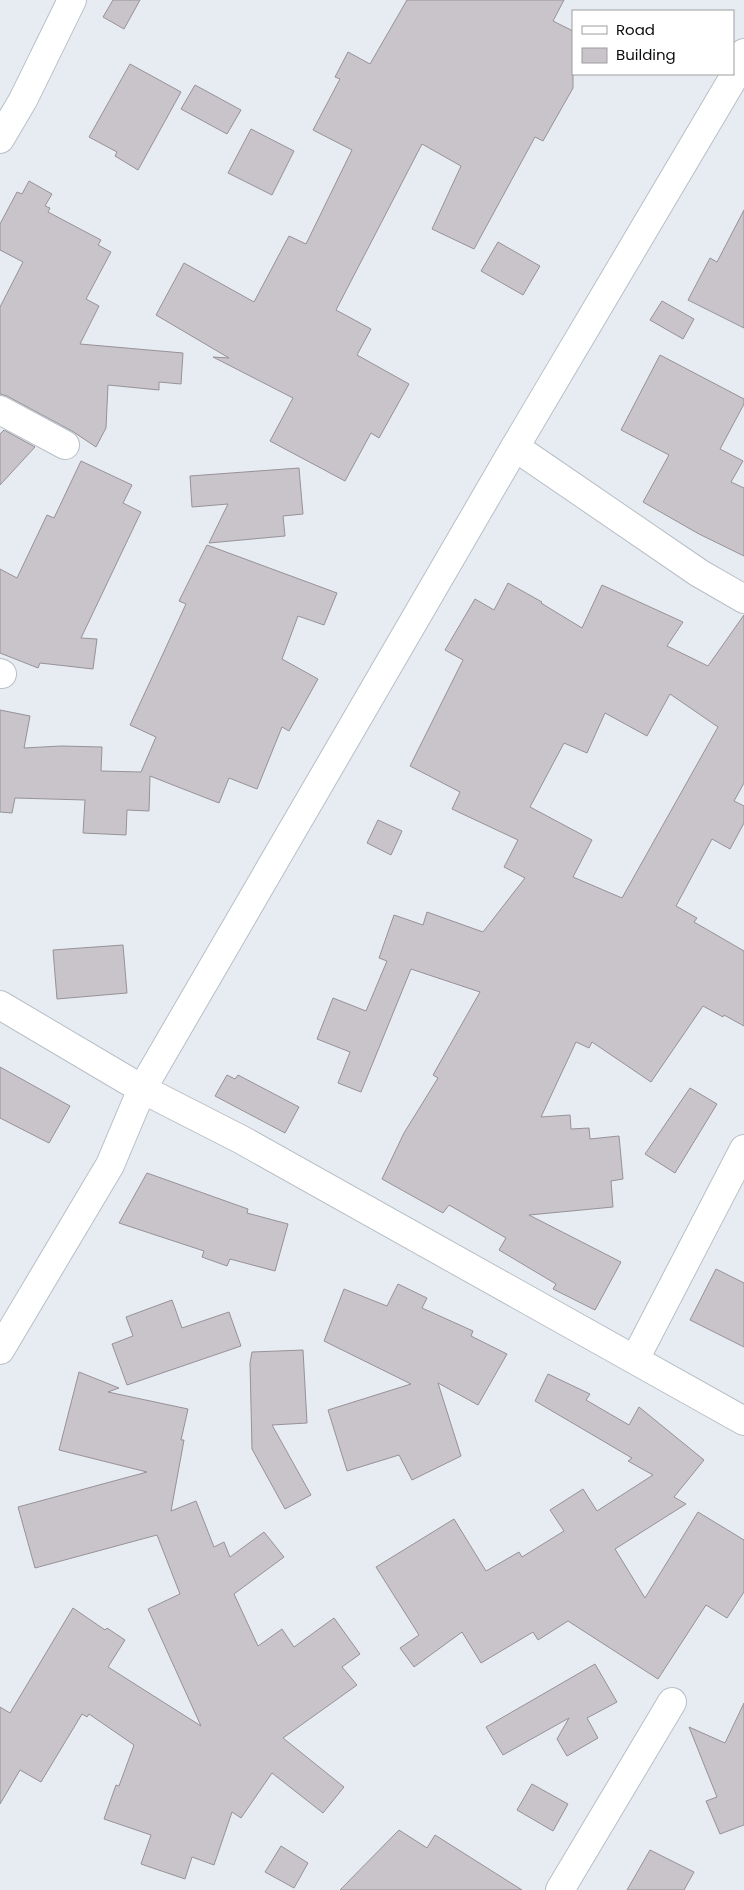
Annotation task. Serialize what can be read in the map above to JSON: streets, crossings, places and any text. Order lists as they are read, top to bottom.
{
  "legend": ["Road", "Building"]
}
